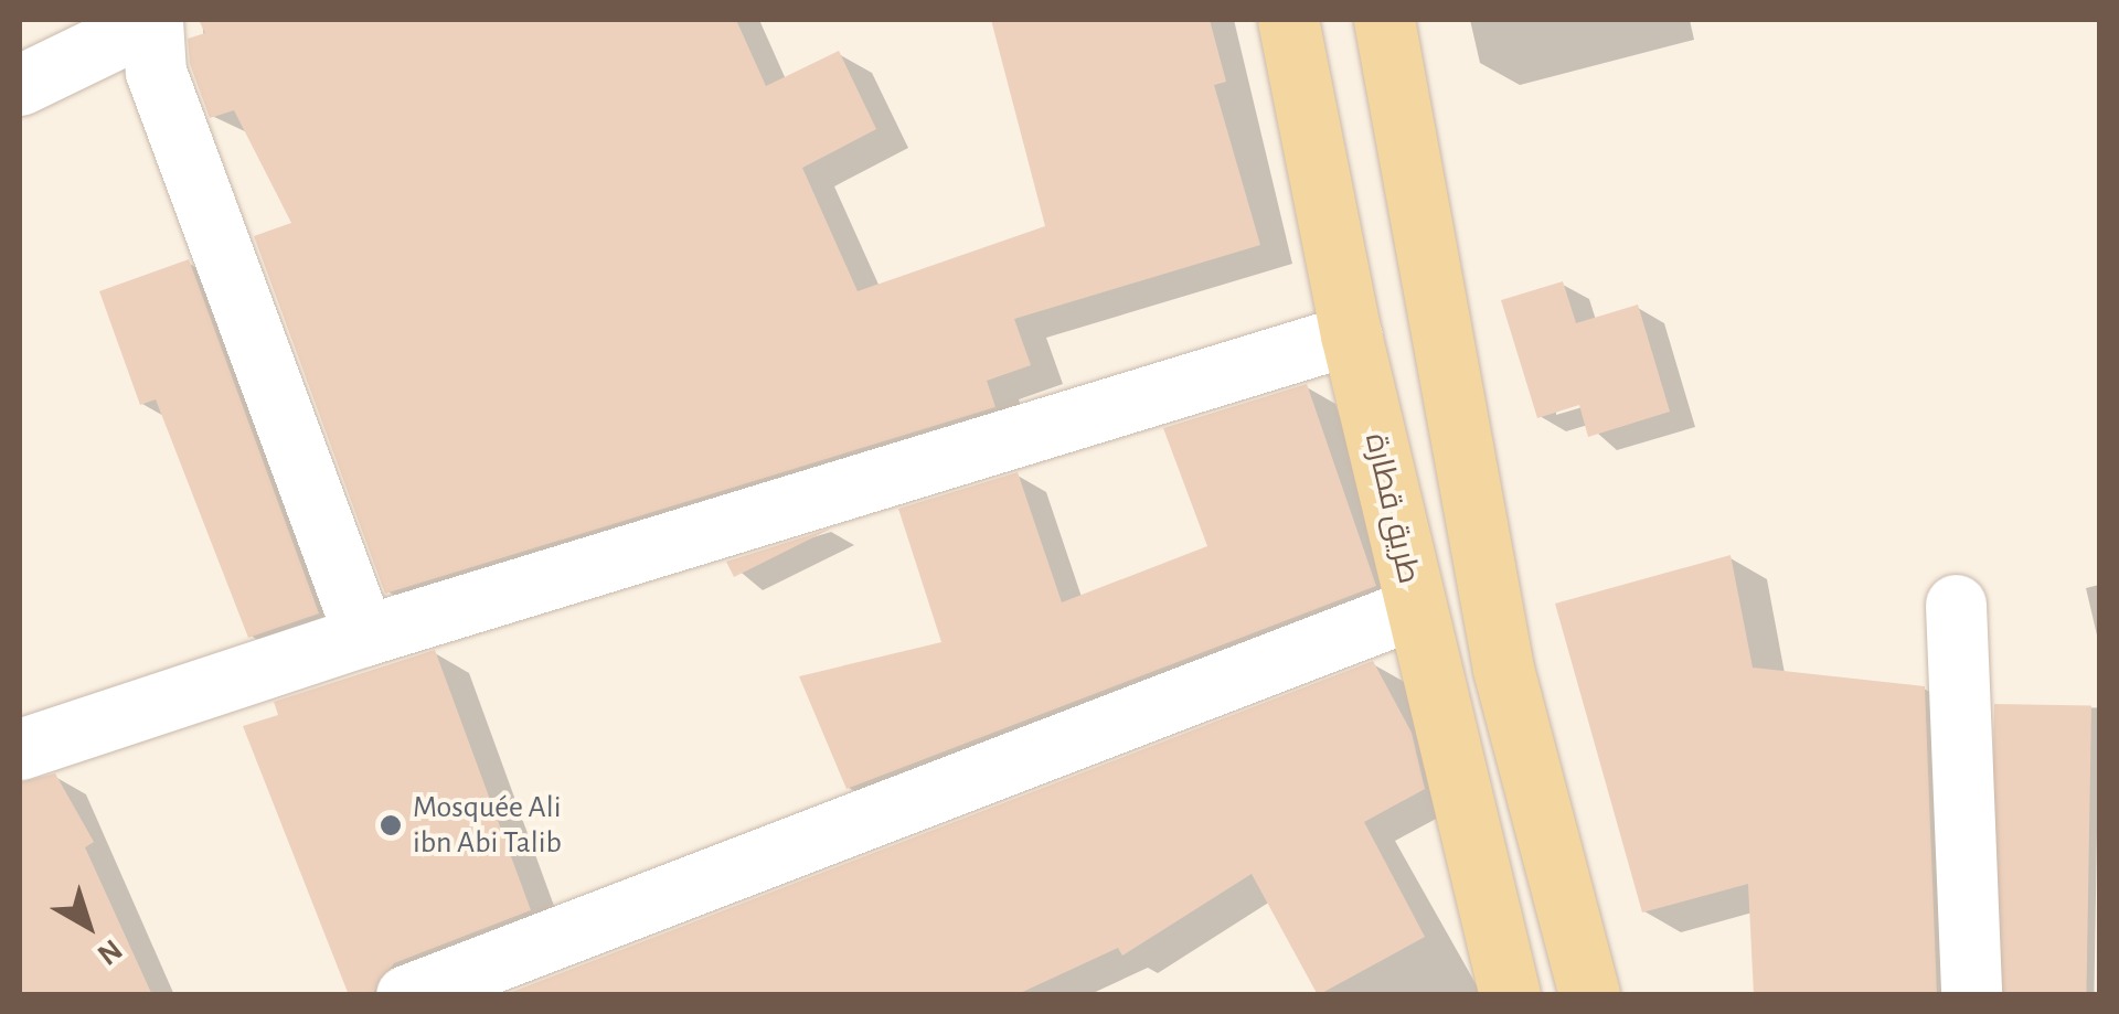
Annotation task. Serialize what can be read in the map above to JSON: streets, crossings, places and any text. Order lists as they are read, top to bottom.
{
  "streets": {
    "main road": ["طريق قطارة"]
  },
  "places": ["Mosquée Ali ibn Abi Talib"],
  "north": "bottom right"
}
